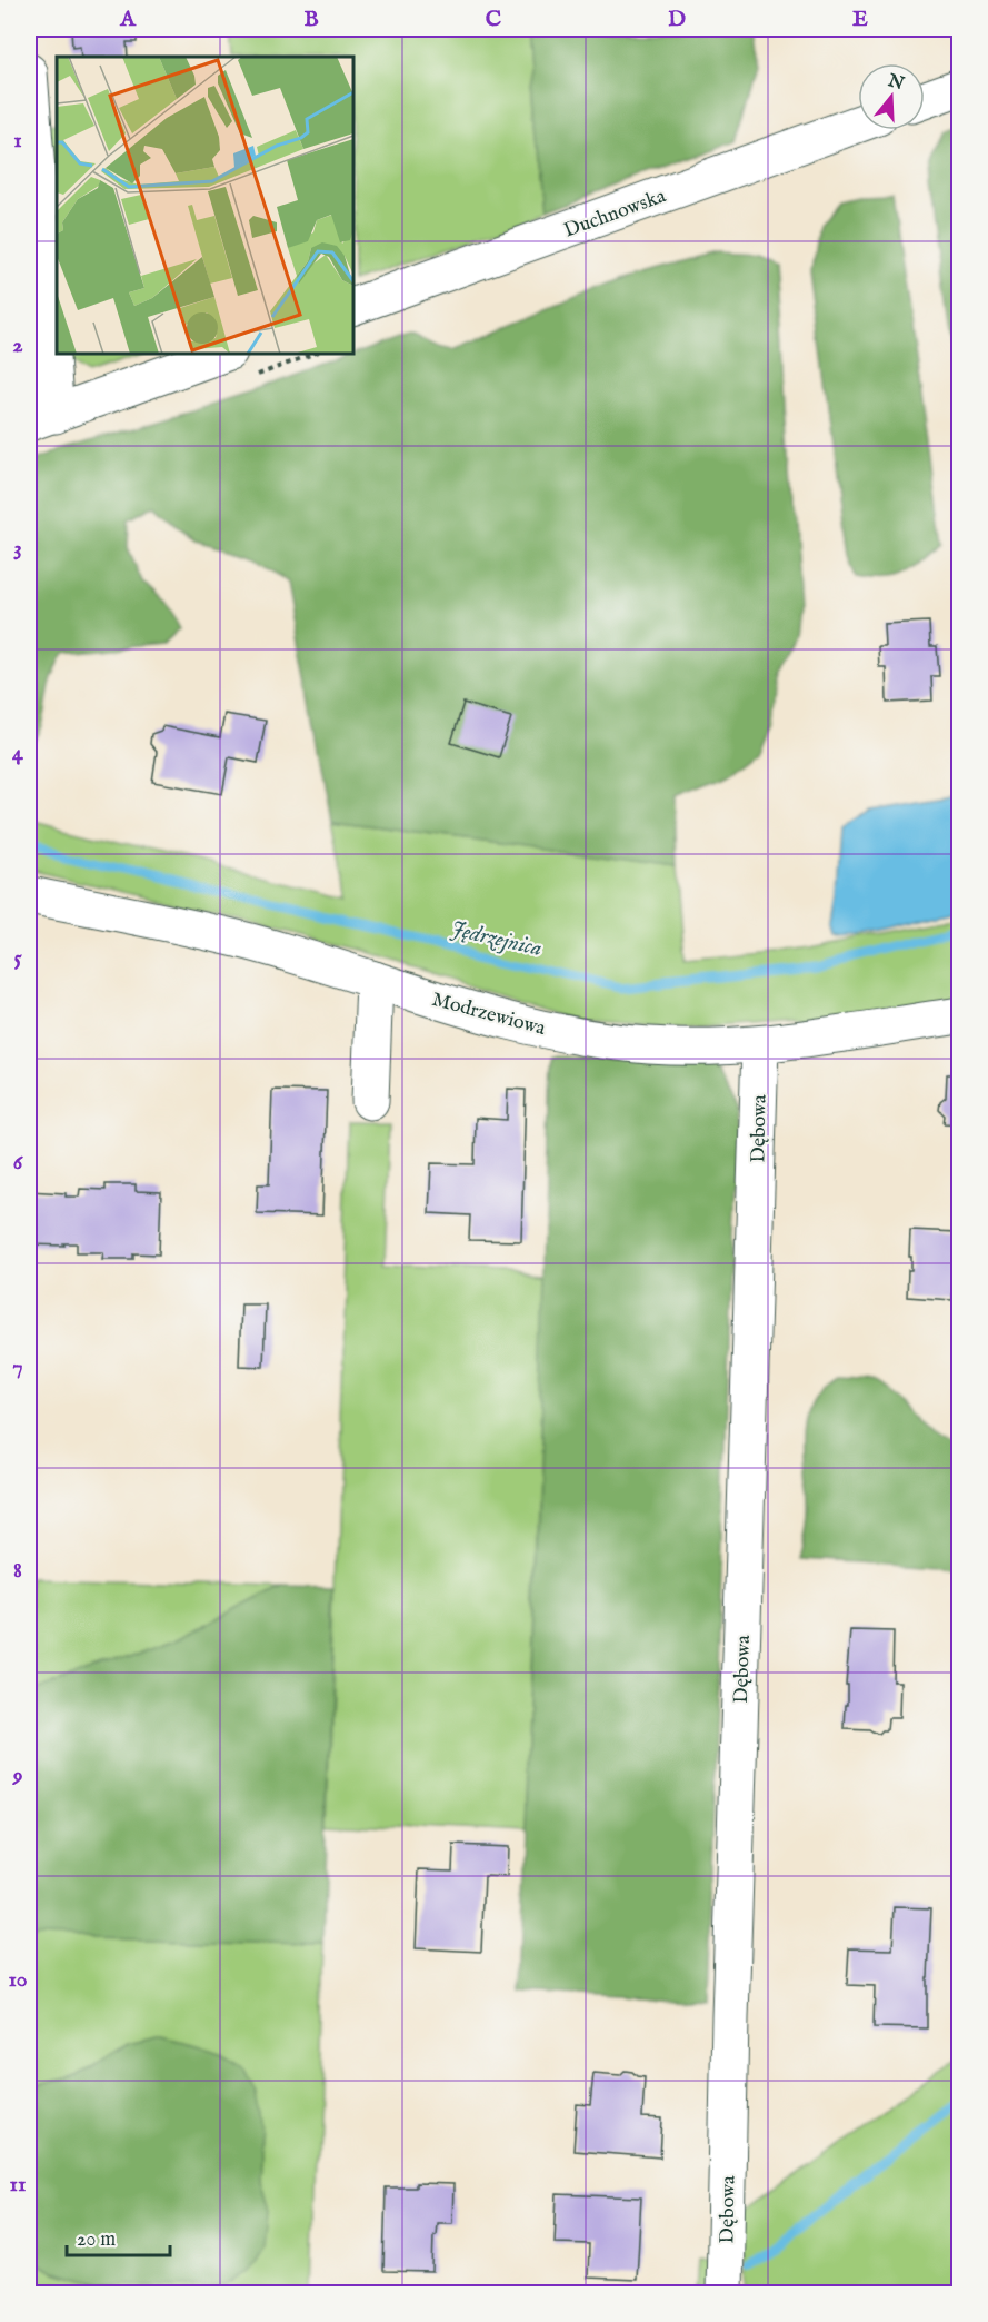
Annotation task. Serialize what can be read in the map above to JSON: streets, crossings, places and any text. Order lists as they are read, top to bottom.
{
  "streets": {
    "street": ["Duchnowska", "Modrzewiowa", "Dębowa"]
  },
  "crossings": [
    ["Modrzewiowa", "Dębowa"]
  ],
  "water": ["Jędrzejnica"],
  "scale_bar": "20 m",
  "north": "top",
  "grid": {
    "columns": [
      "A",
      "B",
      "C",
      "D",
      "E"
    ],
    "rows": [
      "1",
      "2",
      "3",
      "4",
      "5",
      "6",
      "7",
      "8",
      "9",
      "10",
      "11"
    ]
  }
}
